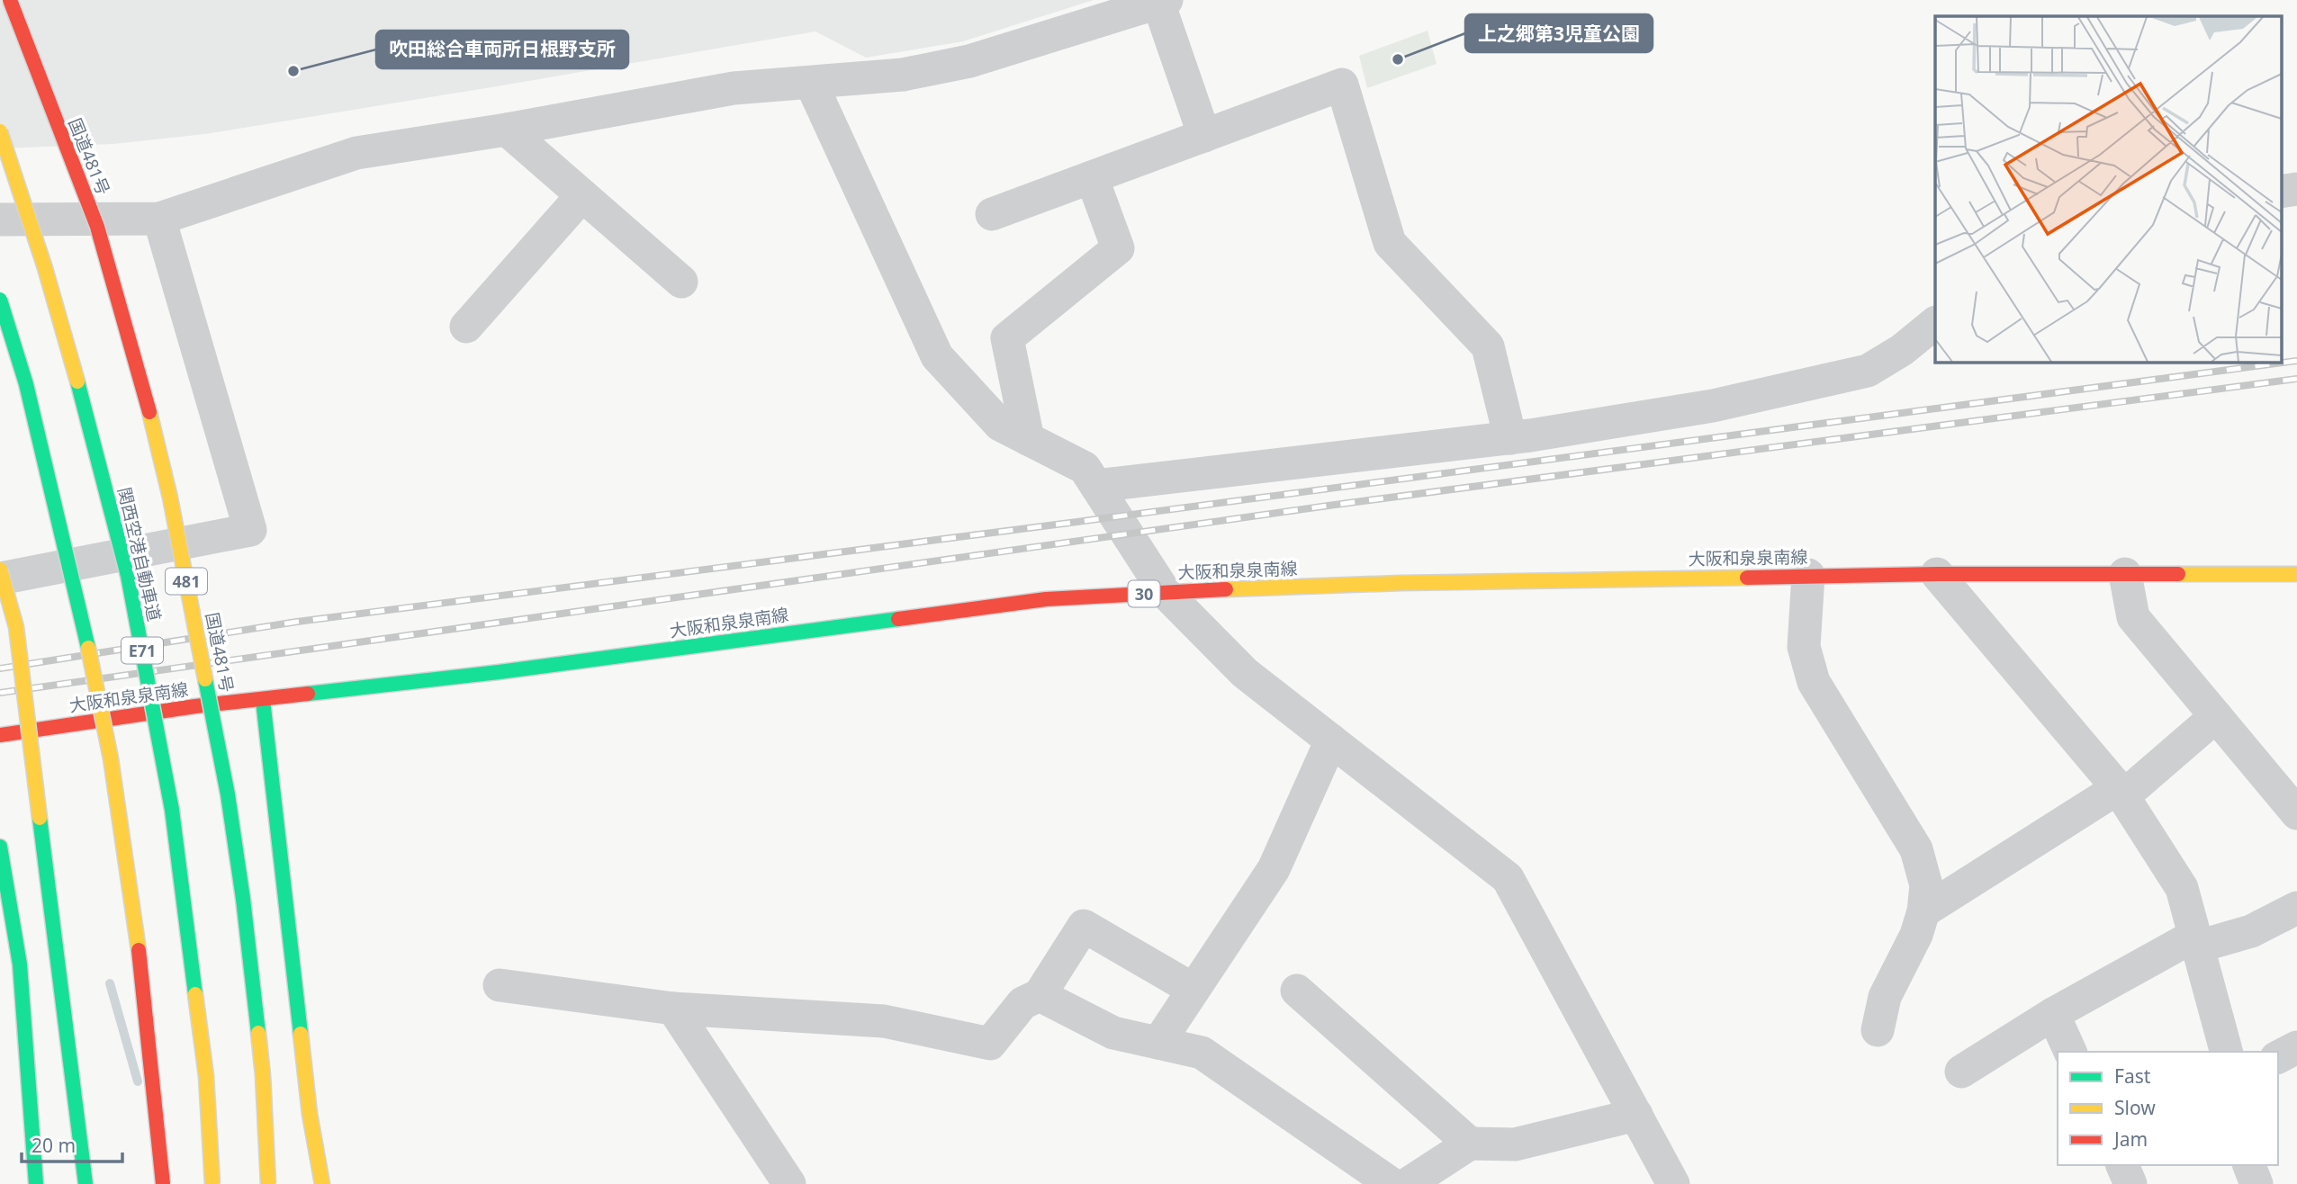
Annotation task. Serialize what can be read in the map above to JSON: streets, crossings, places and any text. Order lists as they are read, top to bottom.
{
  "streets": {
    "main road": [
      "国道481号",
      "関西空港自動車道",
      "大阪和泉泉南線",
      "481",
      "30",
      "E71"
    ]
  },
  "places": ["上之郷第3児童公園", "吹田総合車両所日根野支所"],
  "legend": ["Fast", "Slow", "Jam"],
  "scale_bar": "20 m"
}
